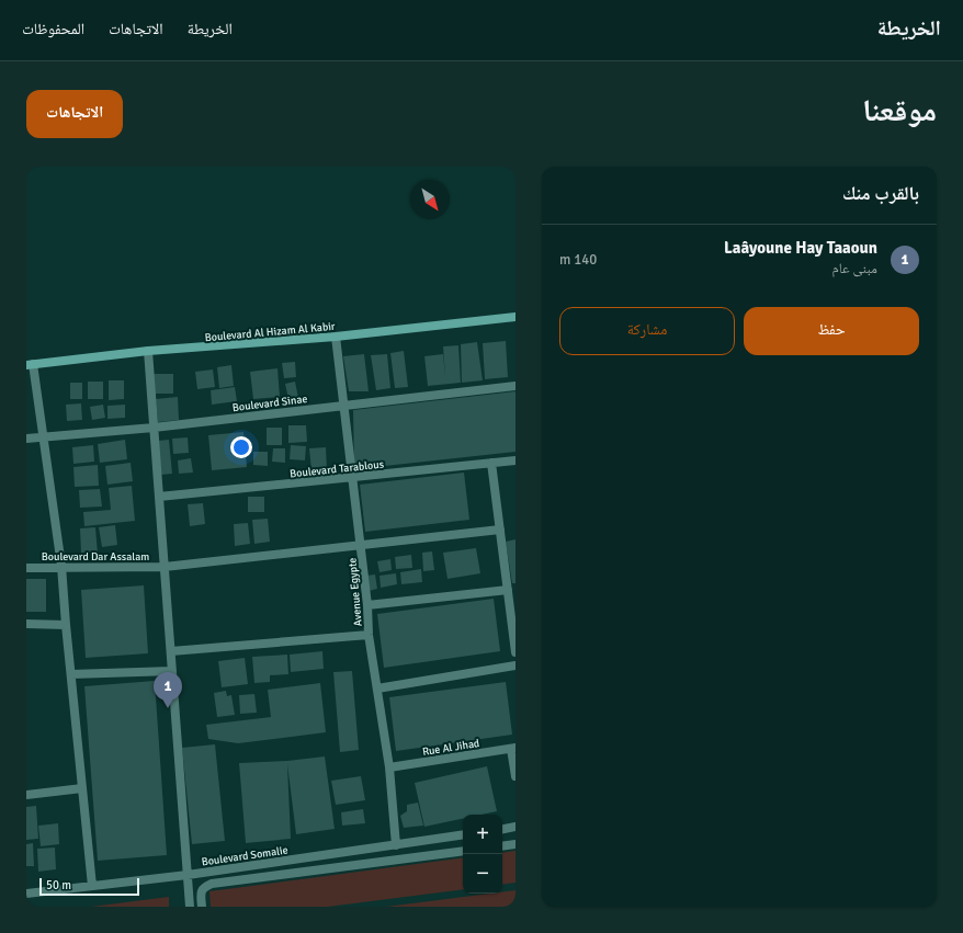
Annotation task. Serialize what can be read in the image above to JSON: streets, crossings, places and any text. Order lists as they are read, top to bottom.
{
  "streets": {
    "main road": ["Boulevard Al Hizam Al Kabir"],
    "street": [
      "Boulevard Sinae",
      "Boulevard Tarablous",
      "Boulevard Dar Assalam",
      "Avenue Egypte",
      "Rue Al Jihad",
      "Boulevard Somalie"
    ]
  },
  "crossings": [
    ["Boulevard Al Hizam Al Kabir", "Avenue Egypte"],
    ["Boulevard Sinae", "Avenue Egypte"],
    ["Boulevard Tarablous", "Avenue Egypte"],
    ["Boulevard Dar Assalam", "Avenue Egypte"],
    ["Avenue Egypte", "Rue Al Jihad"],
    ["Avenue Egypte", "Boulevard Somalie"]
  ],
  "scale_bar": "50 m",
  "north": "bottom right",
  "page": {
    "header": "الخريطة",
    "nav": ["الخريطة", "الاتجاهات", "المحفوظات"],
    "title": "موقعنا",
    "buttons": [
      "الاتجاهات",
      ["حفظ", "مشاركة"]
    ],
    "heading": "بالقرب منك",
    "list": [
      {
        "mark": "1",
        "name": "Laâyoune Hay Taaoun",
        "note": "مبنى عام",
        "value": "140 m"
      }
    ],
    "pins": "1",
    "map_buttons": ["+", "−"],
    "scale": "50 m"
  }
}
